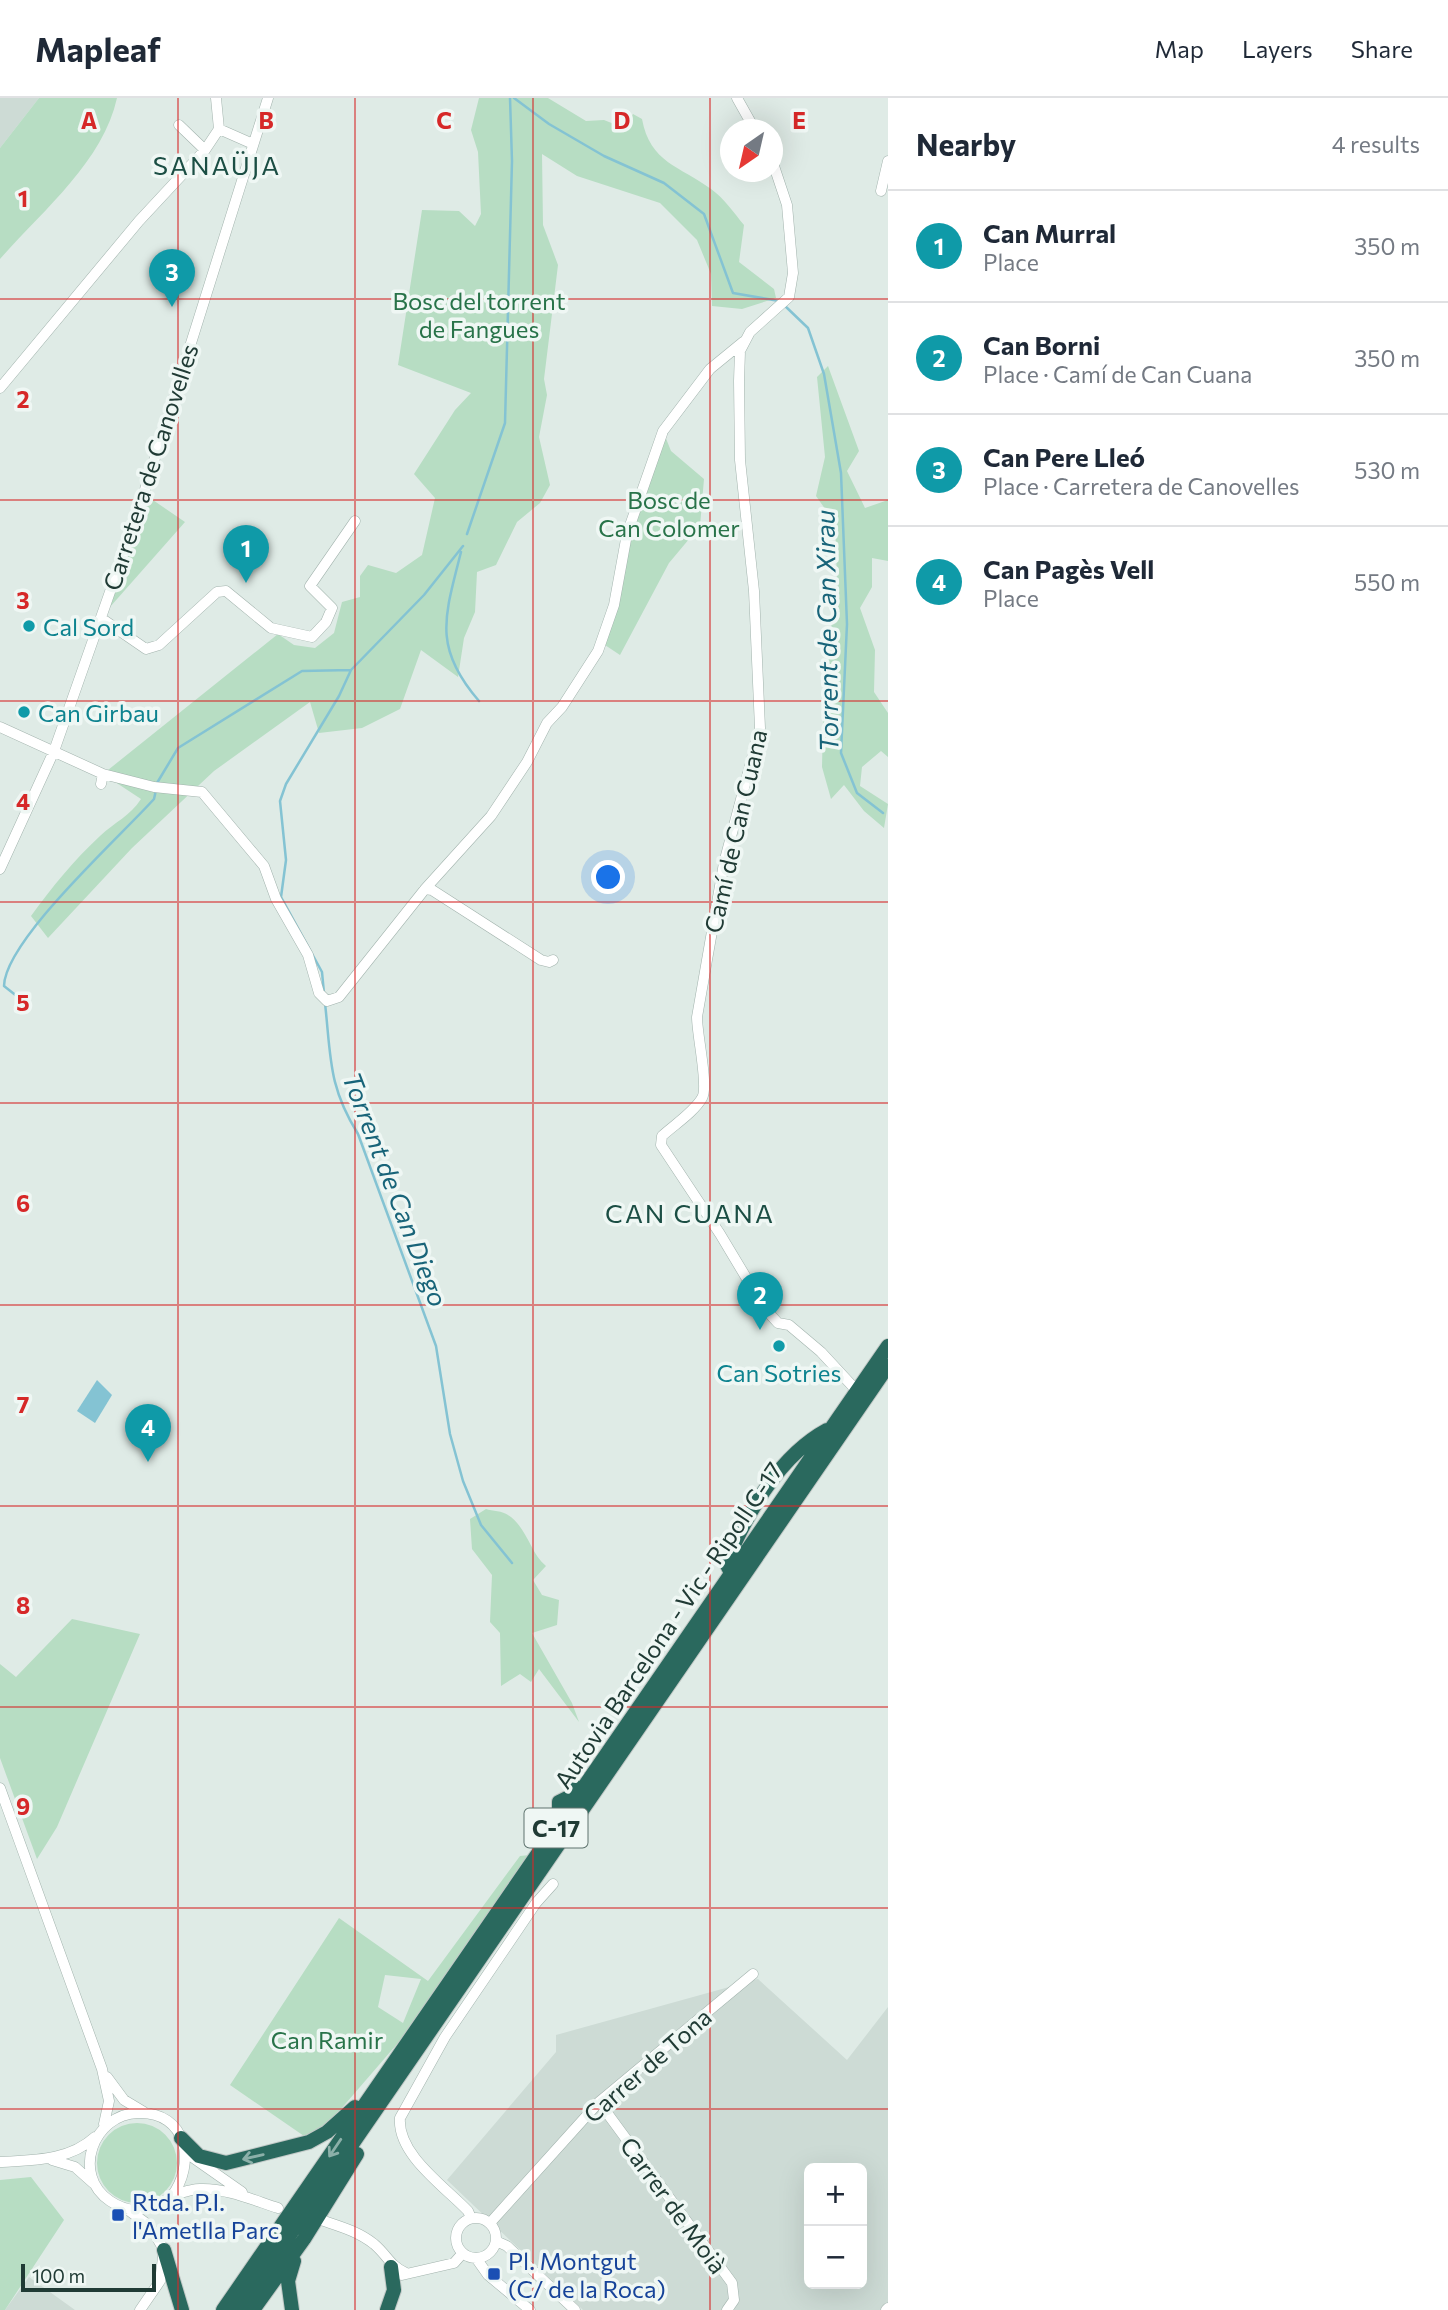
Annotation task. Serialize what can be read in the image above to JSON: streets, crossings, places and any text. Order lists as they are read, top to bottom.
{
  "streets": {
    "highway": ["Autovia Barcelona - Vic - Ripoll C-17", "C-17"],
    "street": [
      "Carretera de Canovelles",
      "Camí de Can Cuana",
      "Carrer de Tona",
      "Carrer de Moià"
    ]
  },
  "crossings": [
    ["Camí de Can Cuana", "Autovia Barcelona - Vic - Ripoll C-17"],
    ["Autovia Barcelona - Vic - Ripoll C-17", "C-17"],
    ["Carrer de Tona", "Carrer de Moià"]
  ],
  "districts": ["SANAÜJA", "CAN CUANA"],
  "water": ["Torrent de Can Xirau", "Torrent de Can Diego"],
  "parks": ["Bosc del torrent de Fangues", "Bosc de Can Colomer", "Can Ramir"],
  "places": {
    "other": ["Cal Sord", "Can Girbau", "Can Sotries"],
    "transit": ["Rtda. P.I. l'Ametlla Parc", "Pl. Montgut (C/ de la Roca)"]
  },
  "scale_bar": "100 m",
  "north": "bottom left",
  "page": {
    "header": "Mapleaf",
    "nav": ["Map", "Layers", "Share"],
    "heading": ["Nearby", "4 results"],
    "list": [
      {
        "mark": "1",
        "name": "Can Murral",
        "note": "Place",
        "value": "350 m"
      },
      {
        "mark": "2",
        "name": "Can Borni",
        "note": "Place · Camí de Can Cuana",
        "value": "350 m"
      },
      {
        "mark": "3",
        "name": "Can Pere Lleó",
        "note": "Place · Carretera de Canovelles",
        "value": "530 m"
      },
      {
        "mark": "4",
        "name": "Can Pagès Vell",
        "note": "Place",
        "value": "550 m"
      }
    ],
    "pins": [
      "3",
      "1",
      "2",
      "4"
    ],
    "map_buttons": ["+", "−"],
    "scale": "100 m"
  },
  "grid": {
    "columns": [
      "A",
      "B",
      "C",
      "D",
      "E"
    ],
    "rows": [
      "1",
      "2",
      "3",
      "4",
      "5",
      "6",
      "7",
      "8",
      "9"
    ]
  }
}
